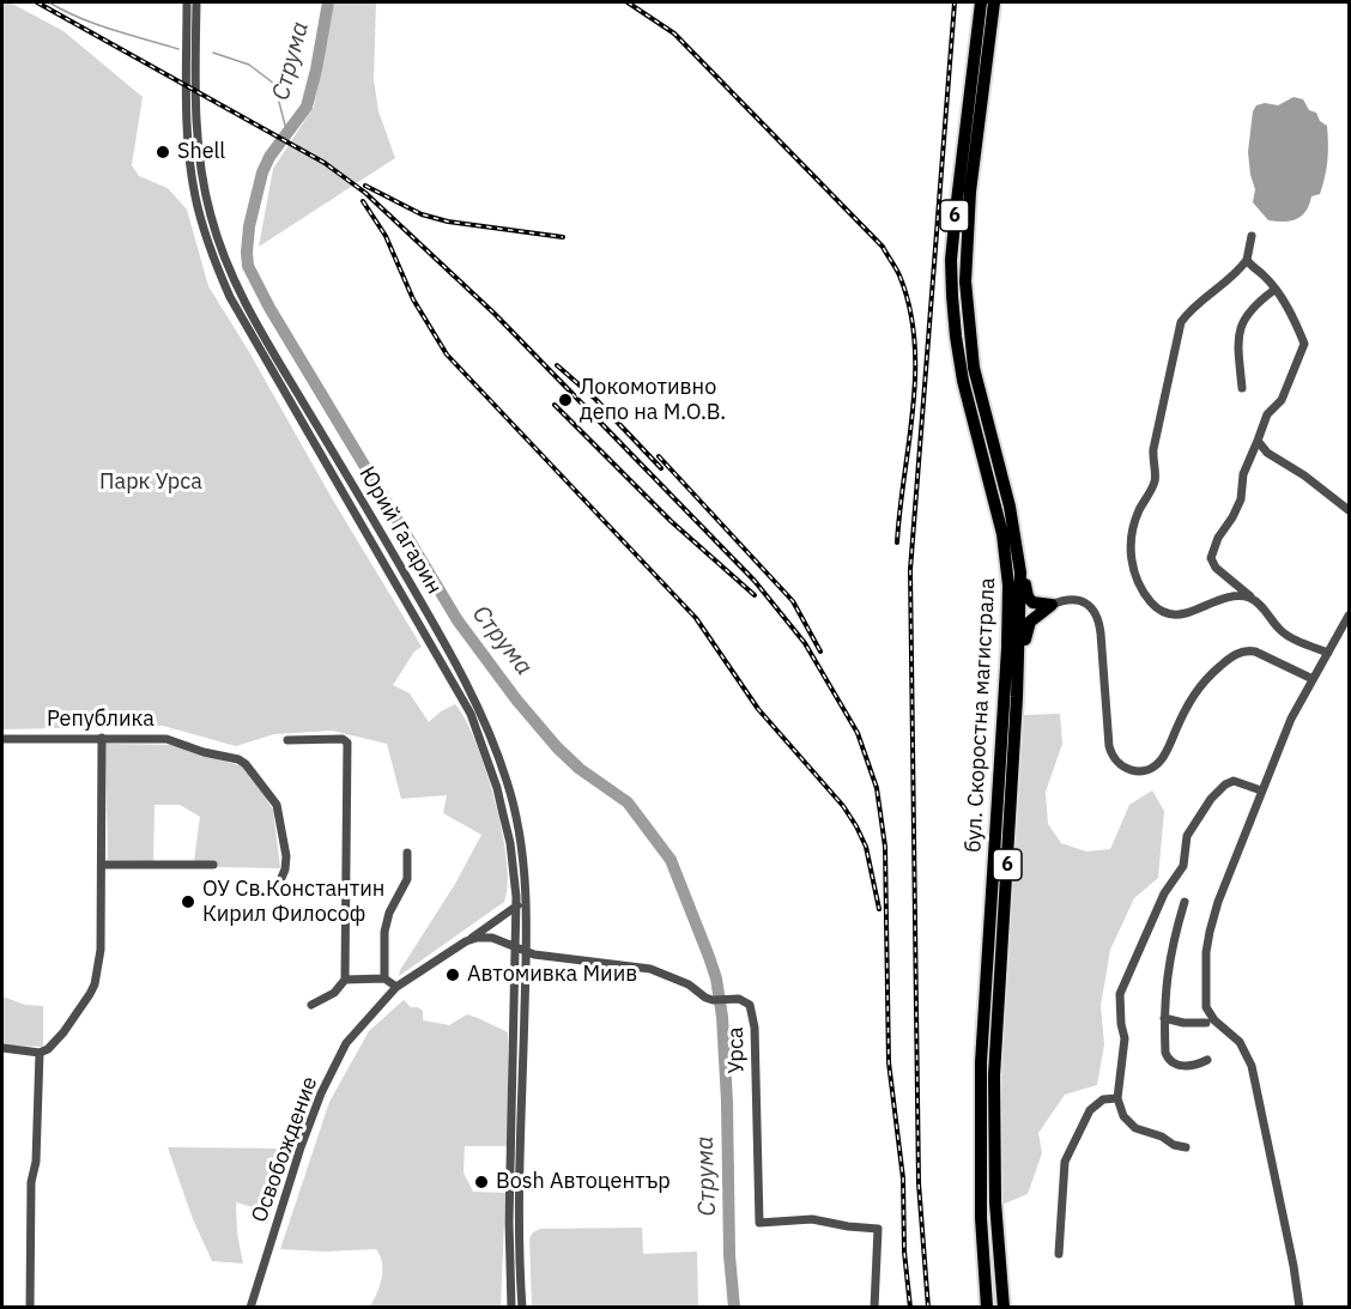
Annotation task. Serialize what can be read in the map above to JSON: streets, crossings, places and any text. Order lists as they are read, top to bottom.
{
  "streets": {
    "highway": ["6", "бул. Скоростна магистрала"],
    "street": [
      "Юрий Гагарин",
      "Република",
      "Урса",
      "Освобождение"
    ]
  },
  "crossings": [
    ["Юрий Гагарин", "Урса"],
    ["Юрий Гагарин", "Освобождение"]
  ],
  "water": ["Струма"],
  "parks": ["Парк Урса"],
  "places": [
    "Shell",
    "Локомотивно депо на М.О.В.",
    "ОУ Св.Константин Кирил Философ",
    "Автомивка Миив",
    "Bosh Автоцентър"
  ]
}
